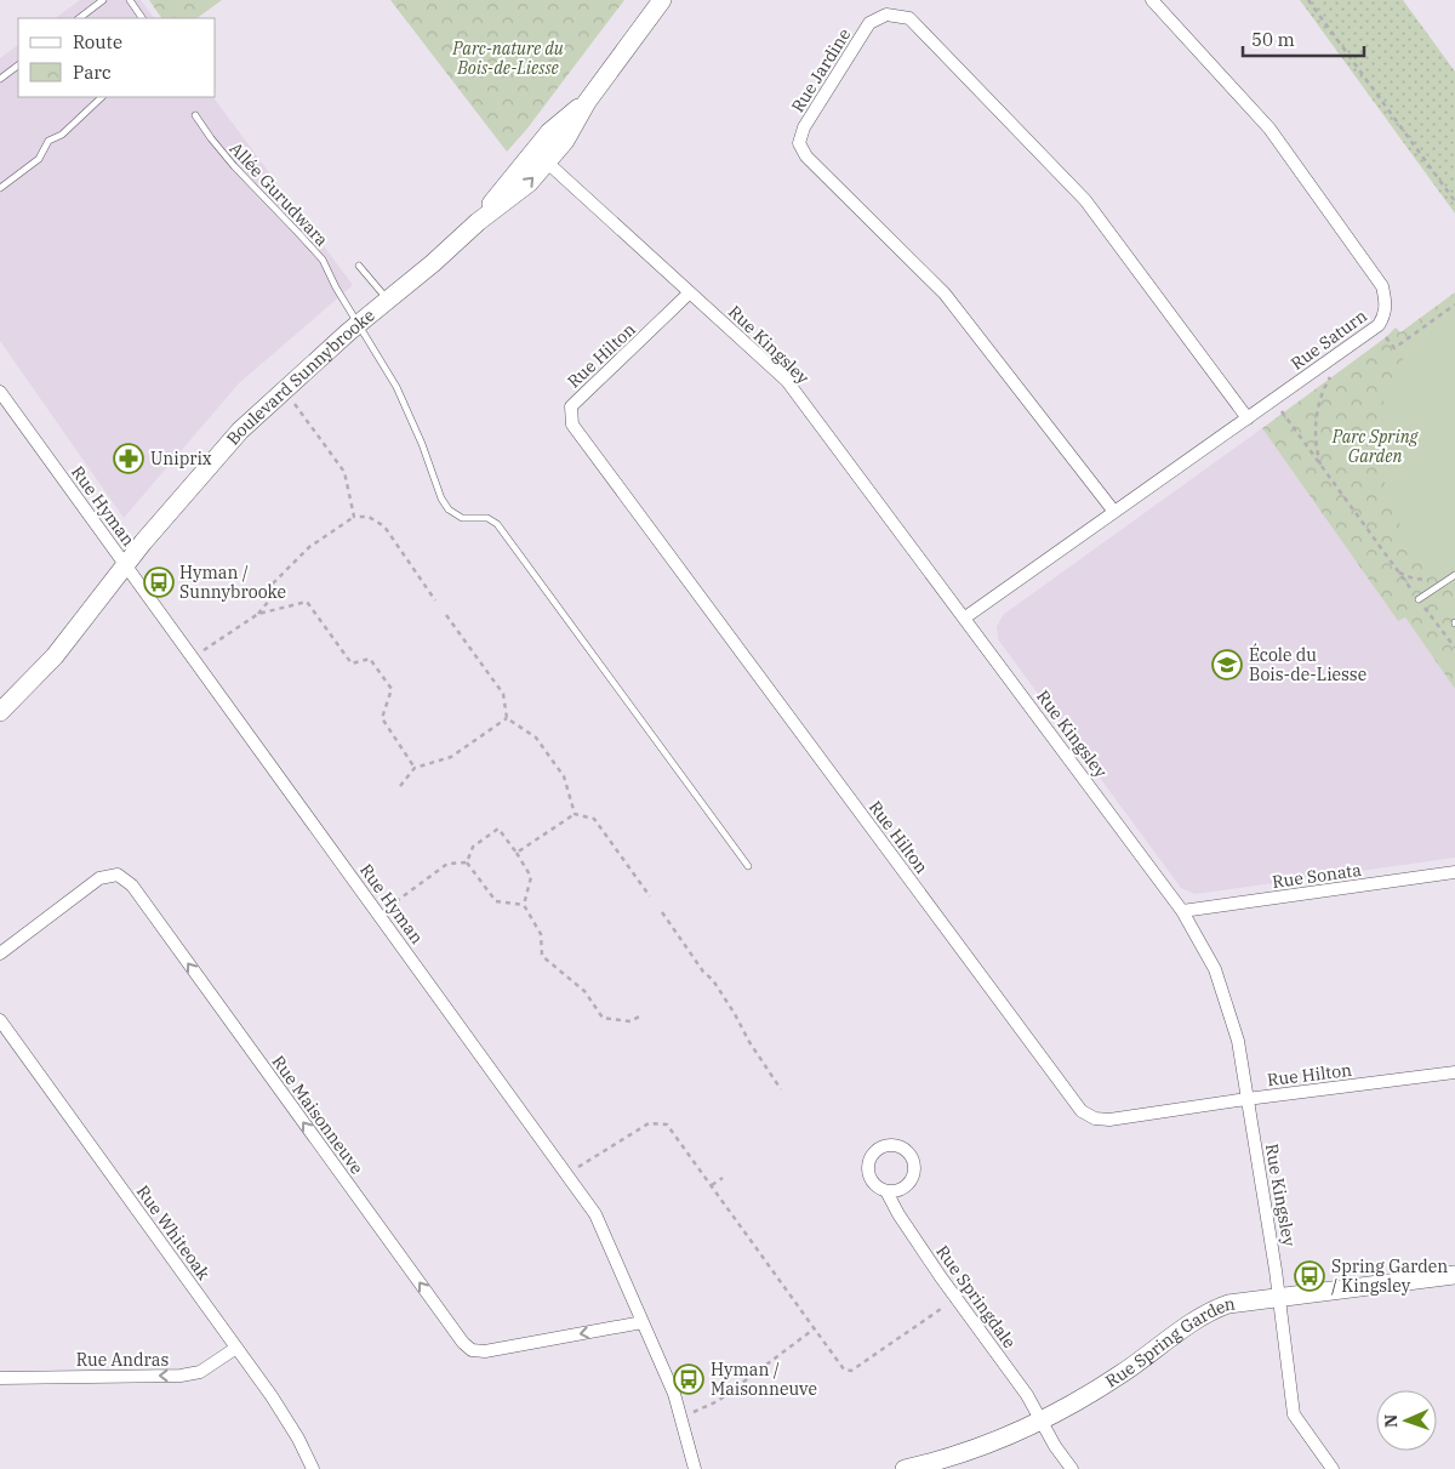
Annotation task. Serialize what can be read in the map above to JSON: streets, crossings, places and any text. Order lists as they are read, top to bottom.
{
  "streets": {
    "street": [
      "Rue Jardine",
      "Rue Saturn",
      "Rue Kingsley",
      "Rue Hilton",
      "Boulevard Sunnybrooke",
      "Rue Hyman",
      "Rue Sonata",
      "Rue Maisonneuve",
      "Rue Whiteoak",
      "Rue Springdale",
      "Rue Spring Garden",
      "Rue Andras"
    ],
    "lane": ["Allée Gurudwara"]
  },
  "crossings": [
    ["Rue Jardine", "Rue Saturn"],
    ["Allée Gurudwara", "Boulevard Sunnybrooke"],
    ["Rue Saturn", "Rue Kingsley"],
    ["Rue Kingsley", "Rue Hilton"],
    ["Rue Kingsley", "Boulevard Sunnybrooke"],
    ["Rue Kingsley", "Rue Sonata"],
    ["Rue Kingsley", "Rue Spring Garden"],
    ["Boulevard Sunnybrooke", "Rue Hyman"],
    ["Rue Hyman", "Rue Maisonneuve"],
    ["Rue Whiteoak", "Rue Andras"],
    ["Rue Springdale", "Rue Spring Garden"]
  ],
  "one_way": ["Rue Maisonneuve", "Rue Andras"],
  "parks": ["Parc-nature du Bois-de-Liesse", "Parc Spring Garden"],
  "places": {
    "pharmacy": ["Uniprix"],
    "bus stop": ["Hyman / Sunnybrooke", "Spring Garden / Kingsley", "Hyman / Maisonneuve"],
    "school or university": ["École du Bois-de-Liesse"]
  },
  "legend": ["Route", "Parc"],
  "scale_bar": "50 m",
  "north": "left"
}
